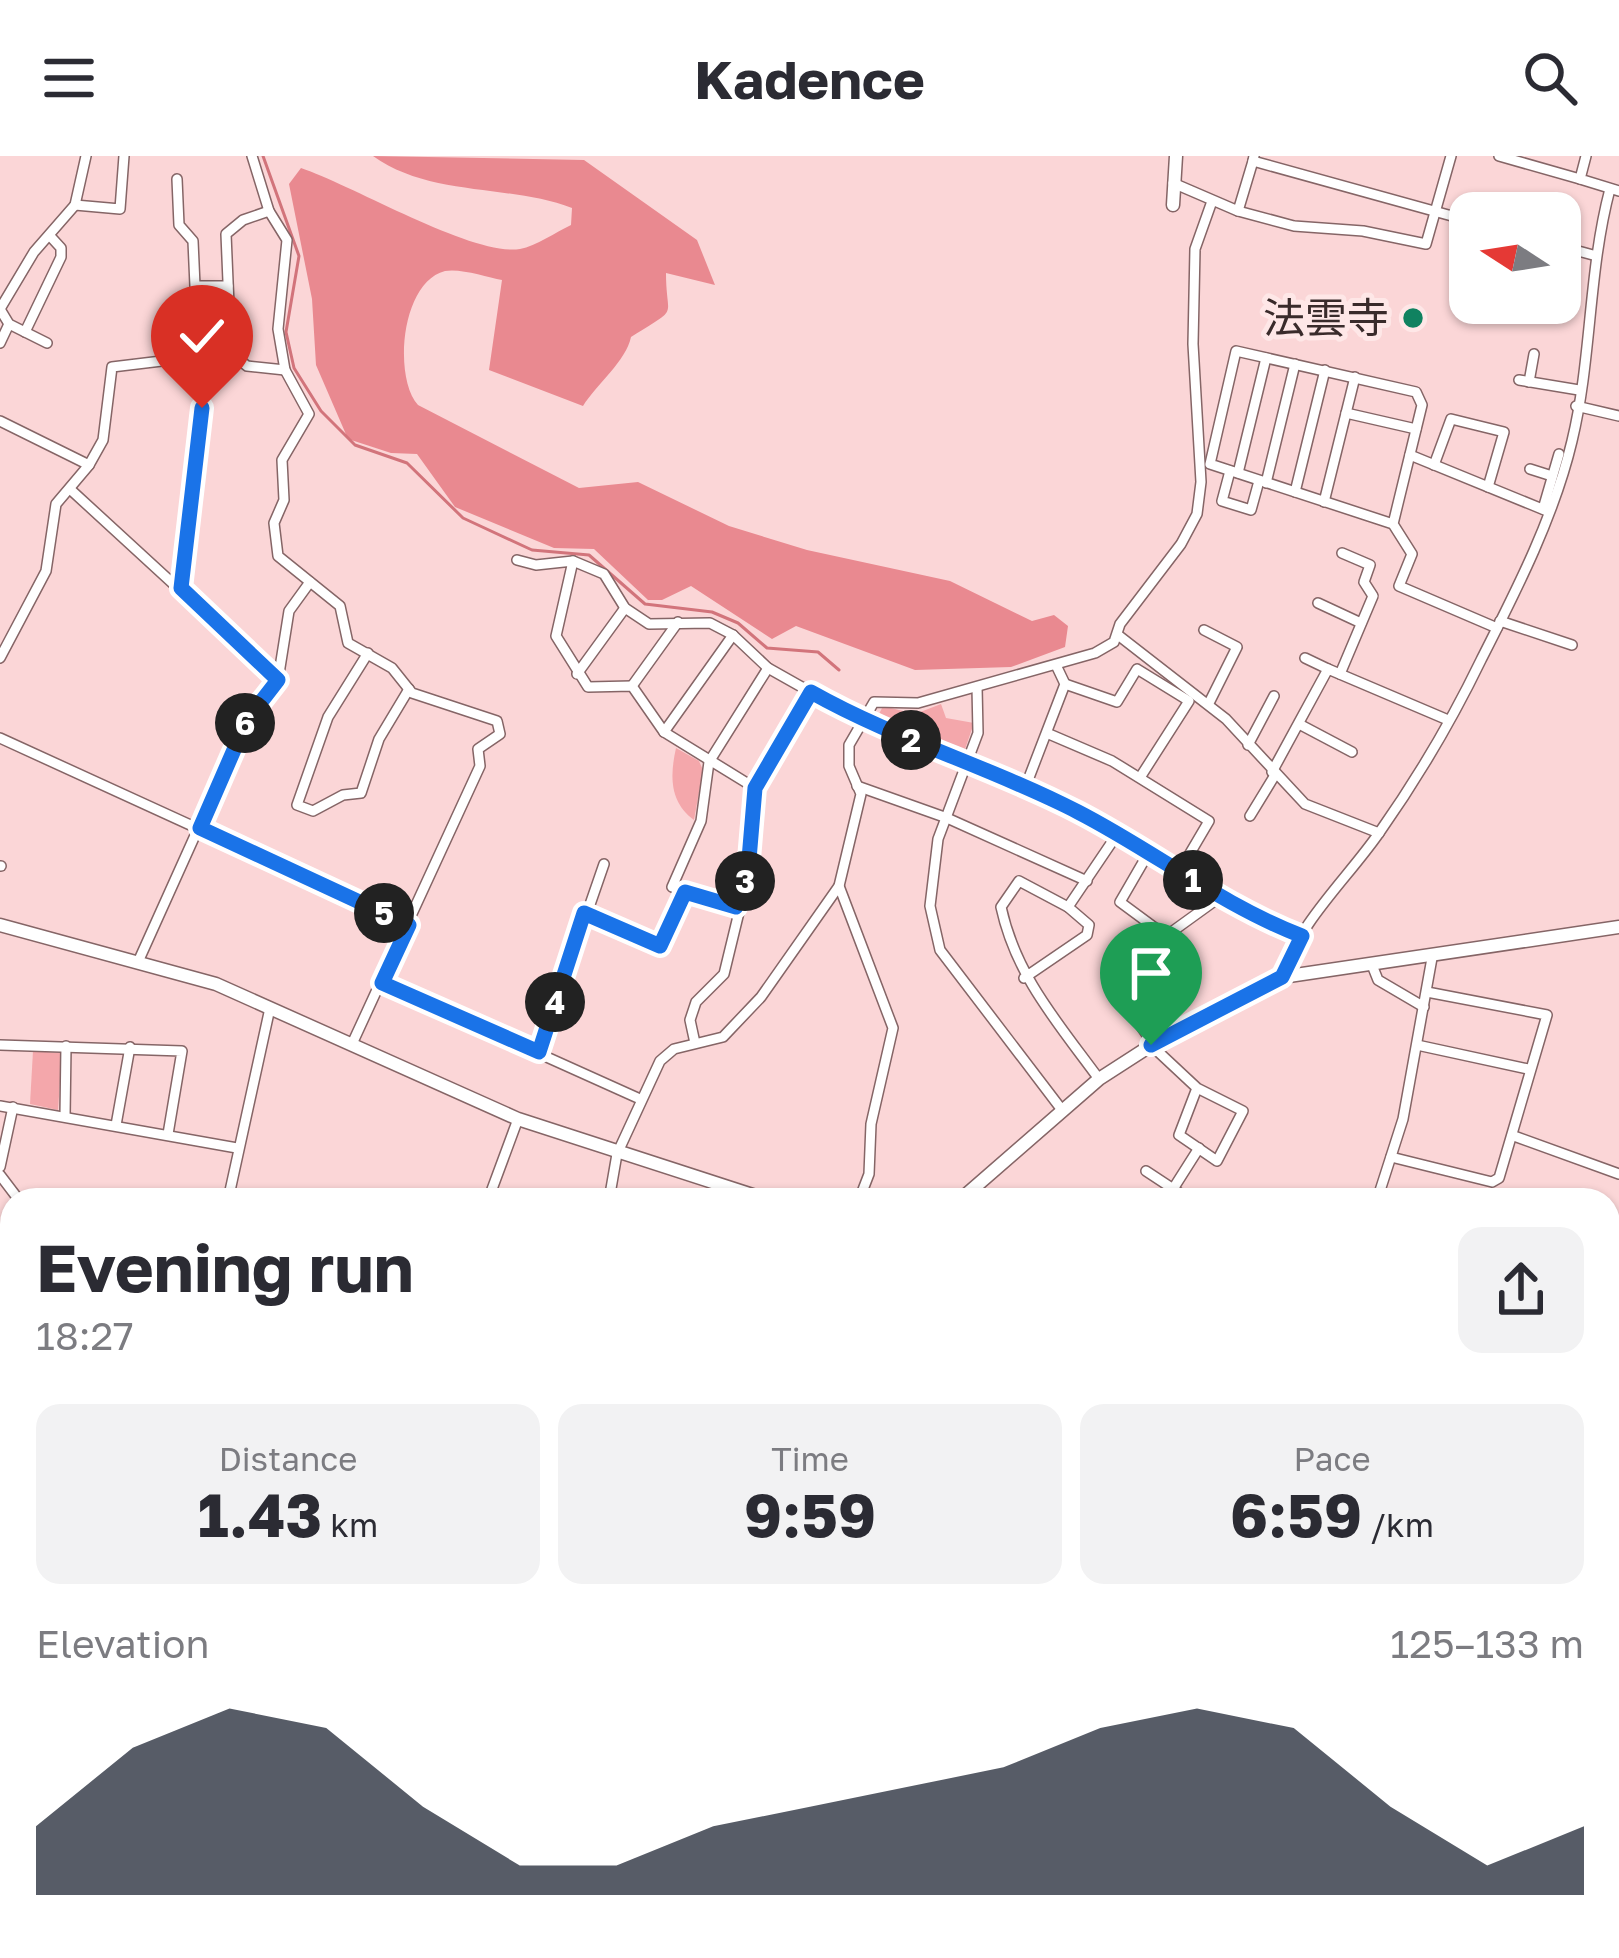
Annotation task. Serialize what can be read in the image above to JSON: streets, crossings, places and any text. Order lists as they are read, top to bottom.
{
  "places": ["法雲寺"],
  "north": "left",
  "page": {
    "header": "Kadence",
    "pins": [
      "6",
      "2",
      "1",
      "3",
      "5",
      "4"
    ],
    "heading": ["Evening run", "18:27"],
    "stats": [
      ["Distance", "1.43 km"],
      ["Time", "9:59"],
      ["Pace", "6:59 /km"]
    ],
    "chart": ["Elevation", "125–133 m"]
  }
}
